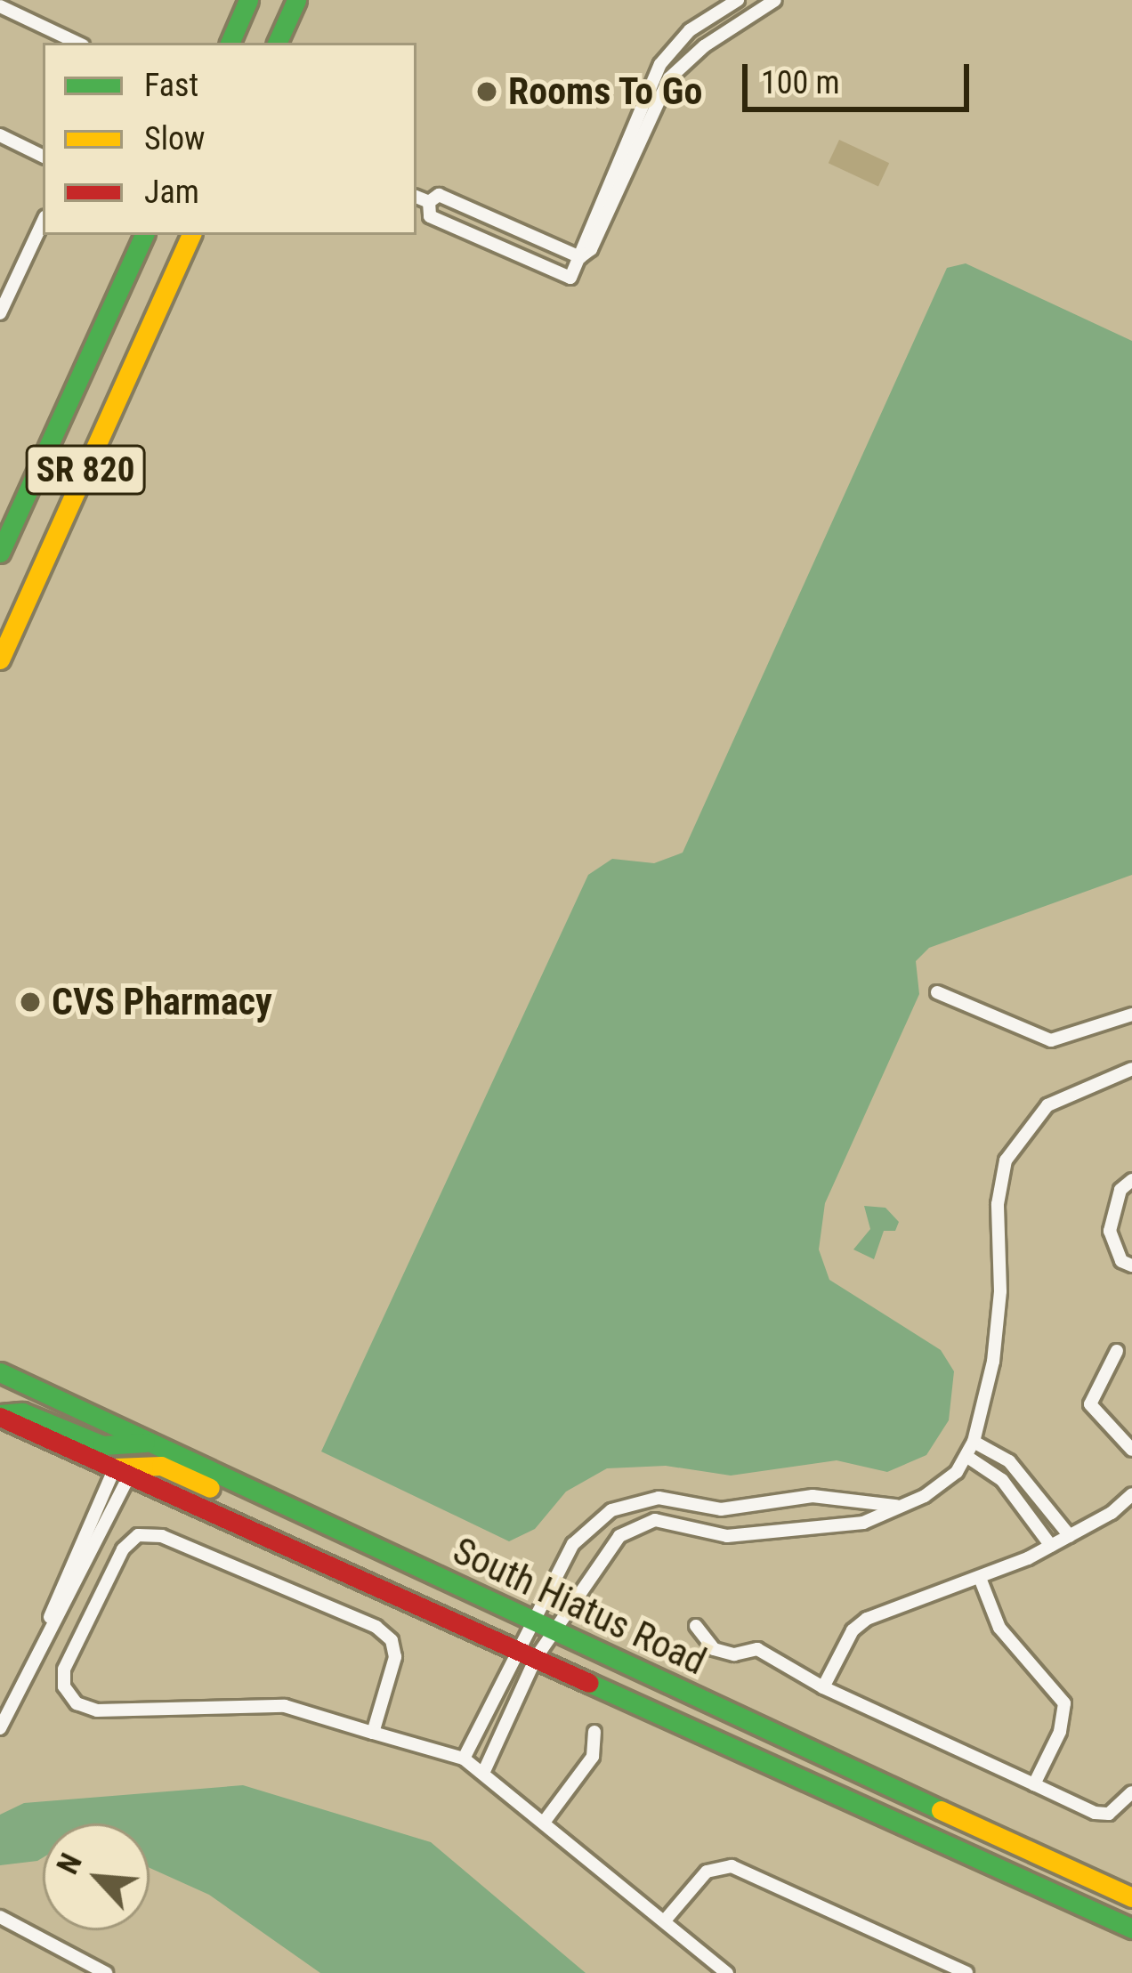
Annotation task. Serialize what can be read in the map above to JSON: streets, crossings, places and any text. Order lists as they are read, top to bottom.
{
  "streets": {
    "main road": ["SR 820", "South Hiatus Road"]
  },
  "places": ["Rooms To Go", "CVS Pharmacy"],
  "legend": ["Fast", "Slow", "Jam"],
  "scale_bar": "100 m",
  "north": "top left"
}
